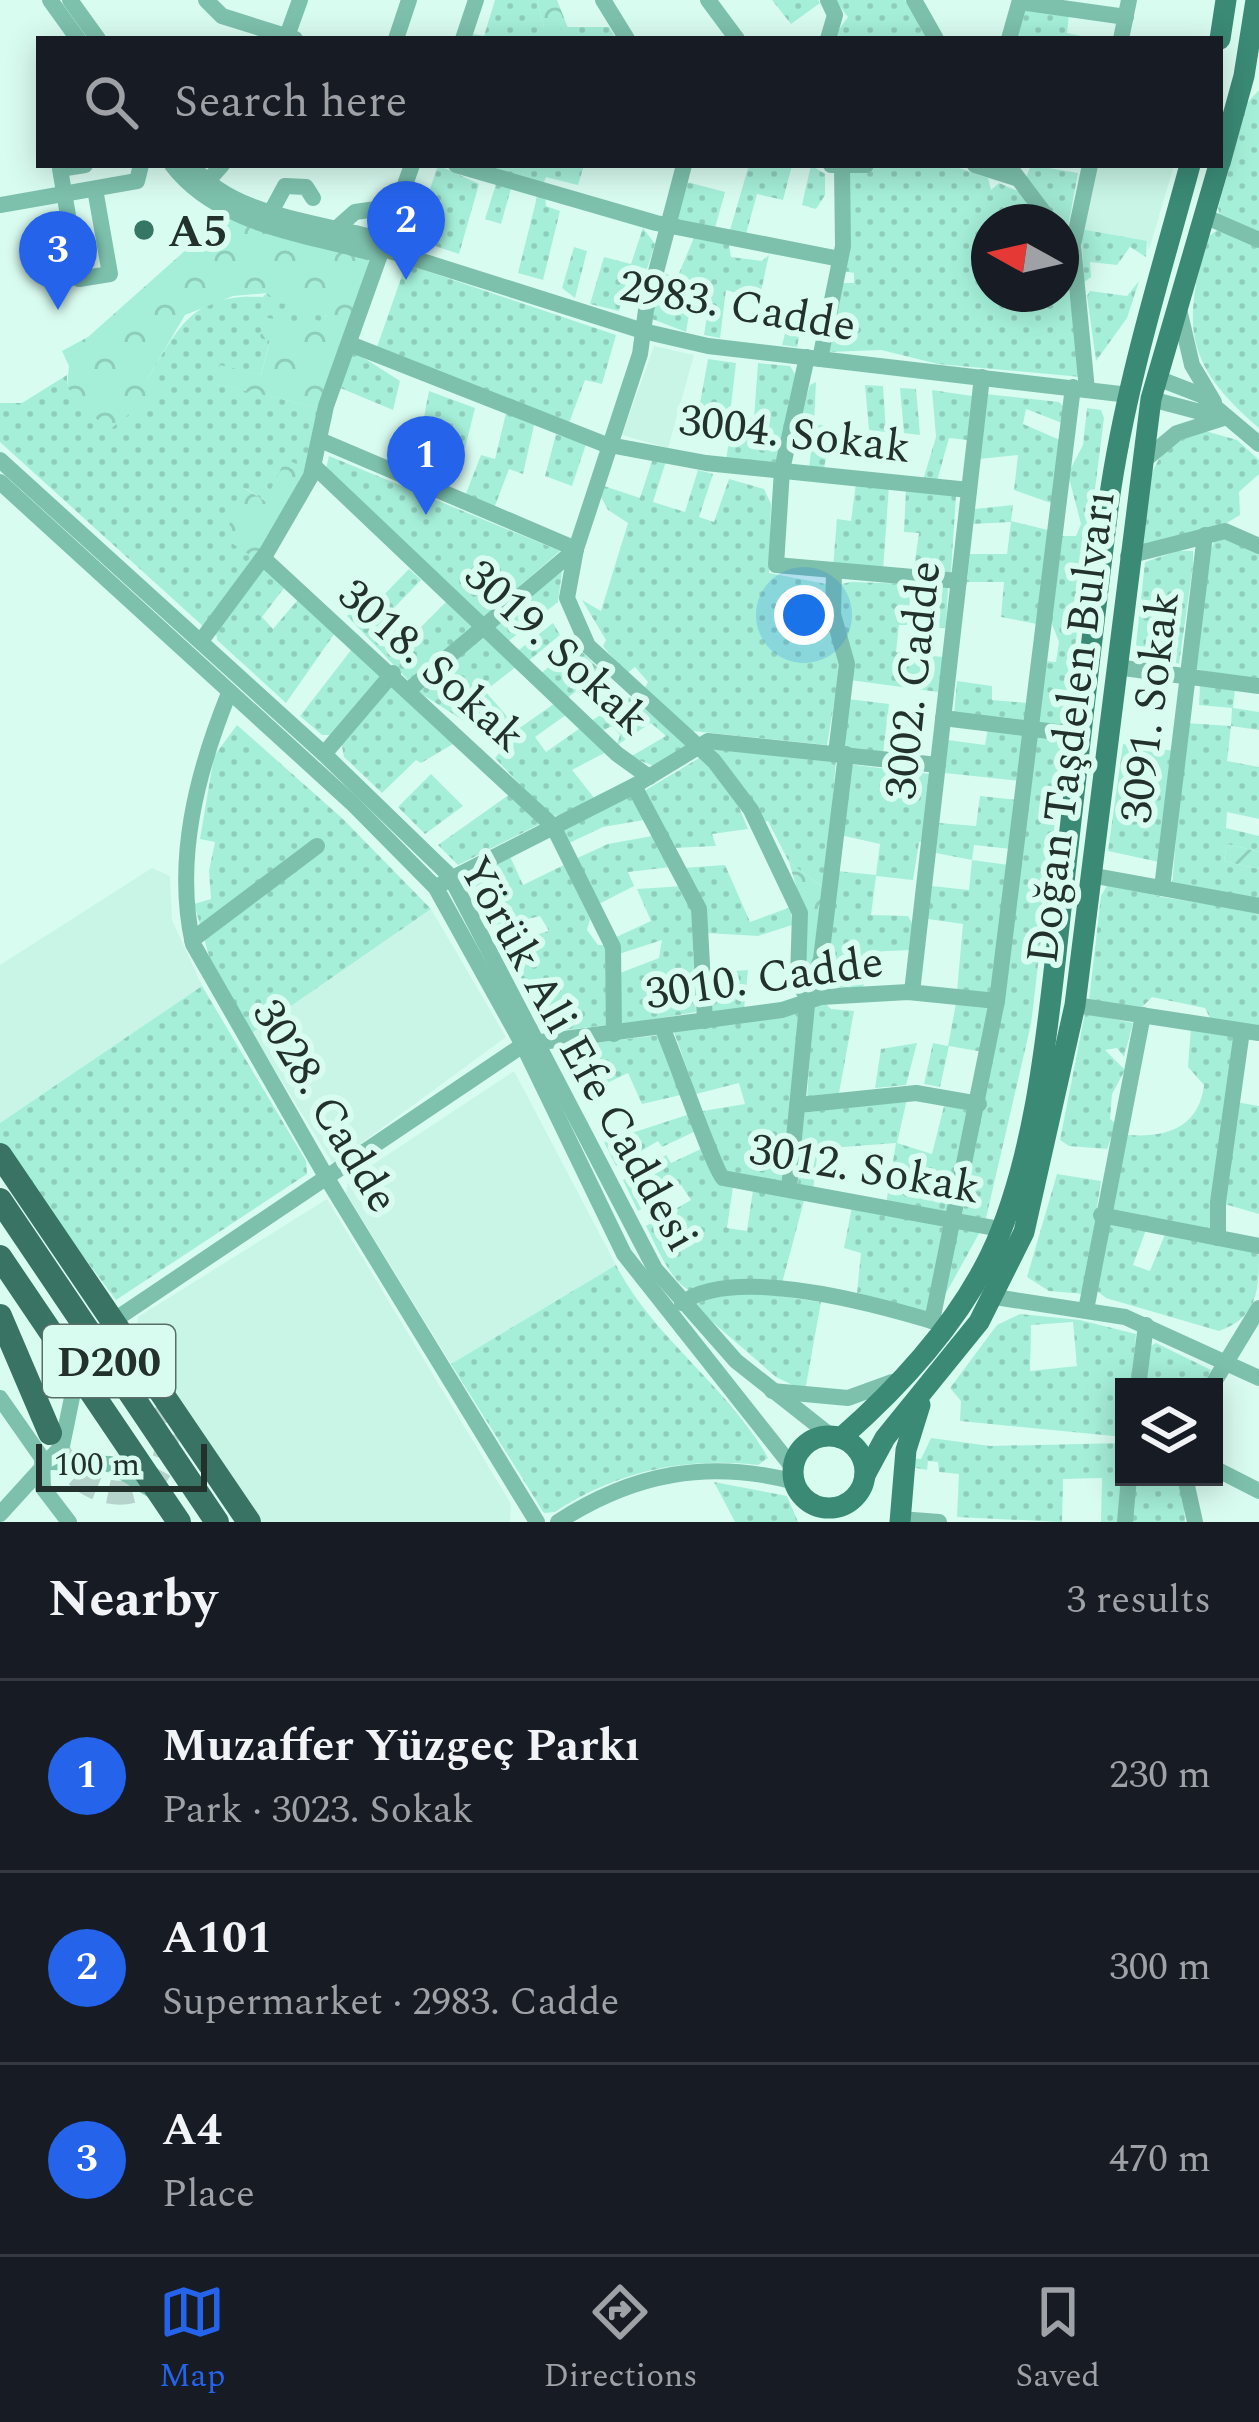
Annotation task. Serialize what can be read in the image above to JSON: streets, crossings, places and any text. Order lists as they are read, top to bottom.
{
  "streets": {
    "highway": ["D200"],
    "main road": ["Doğan Taşdelen Bulvarı"],
    "street": [
      "2983. Cadde",
      "3004. Sokak",
      "3019. Sokak",
      "3018. Sokak",
      "3002. Cadde",
      "3091. Sokak",
      "3010. Cadde",
      "Yörük Ali Efe Caddesi",
      "3028. Cadde",
      "3012. Sokak"
    ]
  },
  "crossings": [
    ["2983. Cadde", "3002. Cadde"],
    ["2983. Cadde", "Doğan Taşdelen Bulvarı"],
    ["3004. Sokak", "3002. Cadde"],
    ["3018. Sokak", "3010. Cadde"],
    ["3002. Cadde", "3010. Cadde"],
    ["Doğan Taşdelen Bulvarı", "Yörük Ali Efe Caddesi"],
    ["Doğan Taşdelen Bulvarı", "3012. Sokak"],
    ["3010. Cadde", "Yörük Ali Efe Caddesi"],
    ["3010. Cadde", "3012. Sokak"],
    ["Yörük Ali Efe Caddesi", "3028. Cadde"]
  ],
  "places": ["A5"],
  "scale_bar": "100 m",
  "north": "left",
  "page": {
    "search": "Search here",
    "pins": ["2", "3", "1"],
    "scale": "100 m",
    "heading": ["Nearby", "3 results"],
    "list": [
      {
        "mark": "1",
        "name": "Muzaffer Yüzgeç Parkı",
        "note": "Park · 3023. Sokak",
        "value": "230 m"
      },
      {
        "mark": "2",
        "name": "A101",
        "note": "Supermarket · 2983. Cadde",
        "value": "300 m"
      },
      {
        "mark": "3",
        "name": "A4",
        "note": "Place",
        "value": "470 m"
      }
    ],
    "nav": ["Map", "Directions", "Saved"]
  }
}
